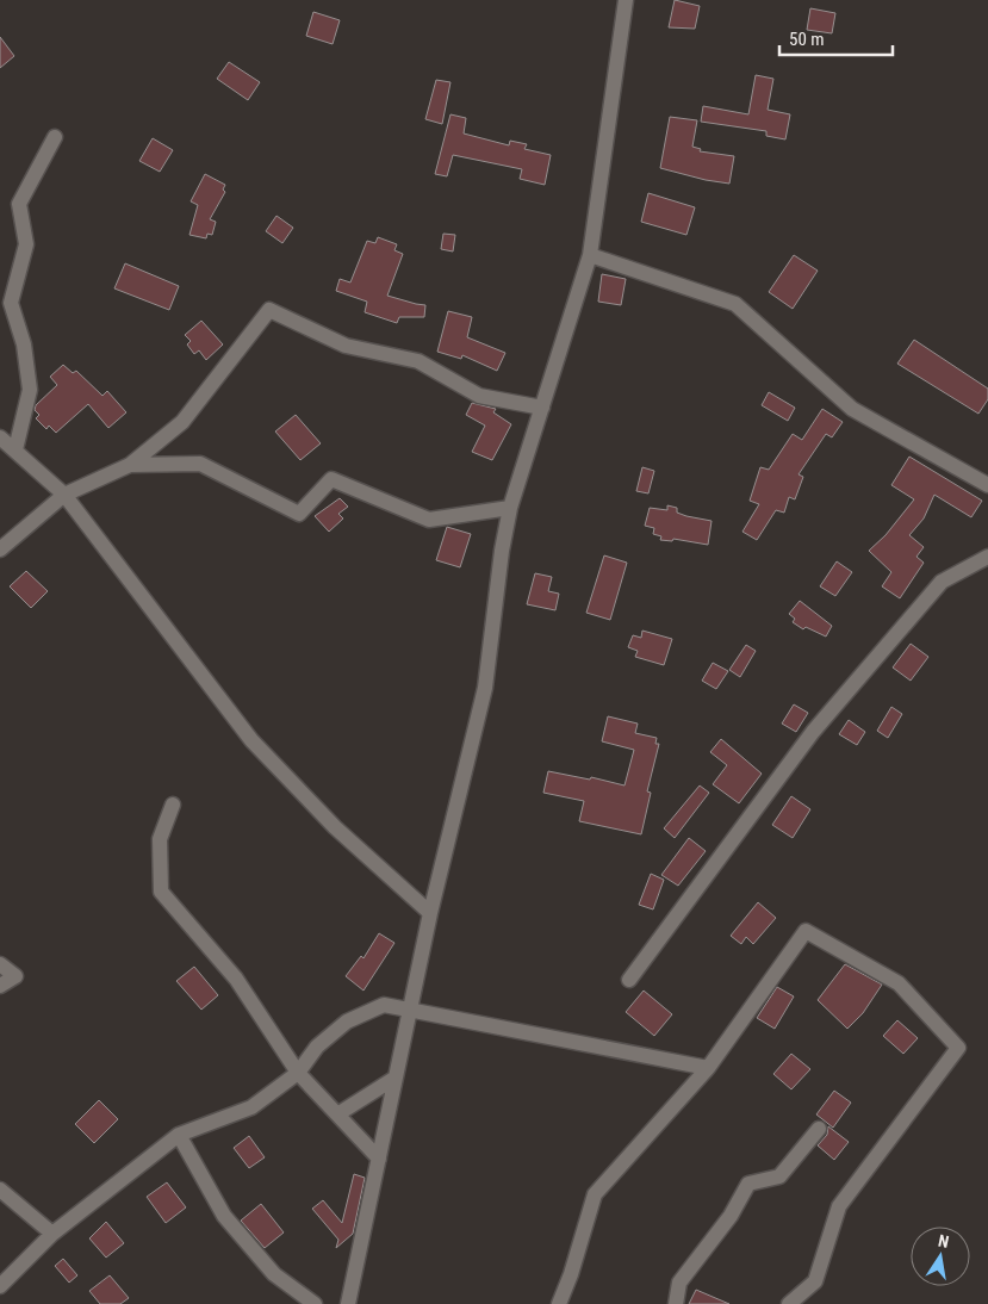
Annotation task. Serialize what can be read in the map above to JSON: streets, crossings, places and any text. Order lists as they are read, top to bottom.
{
  "scale_bar": "50 m",
  "north": "top"
}
